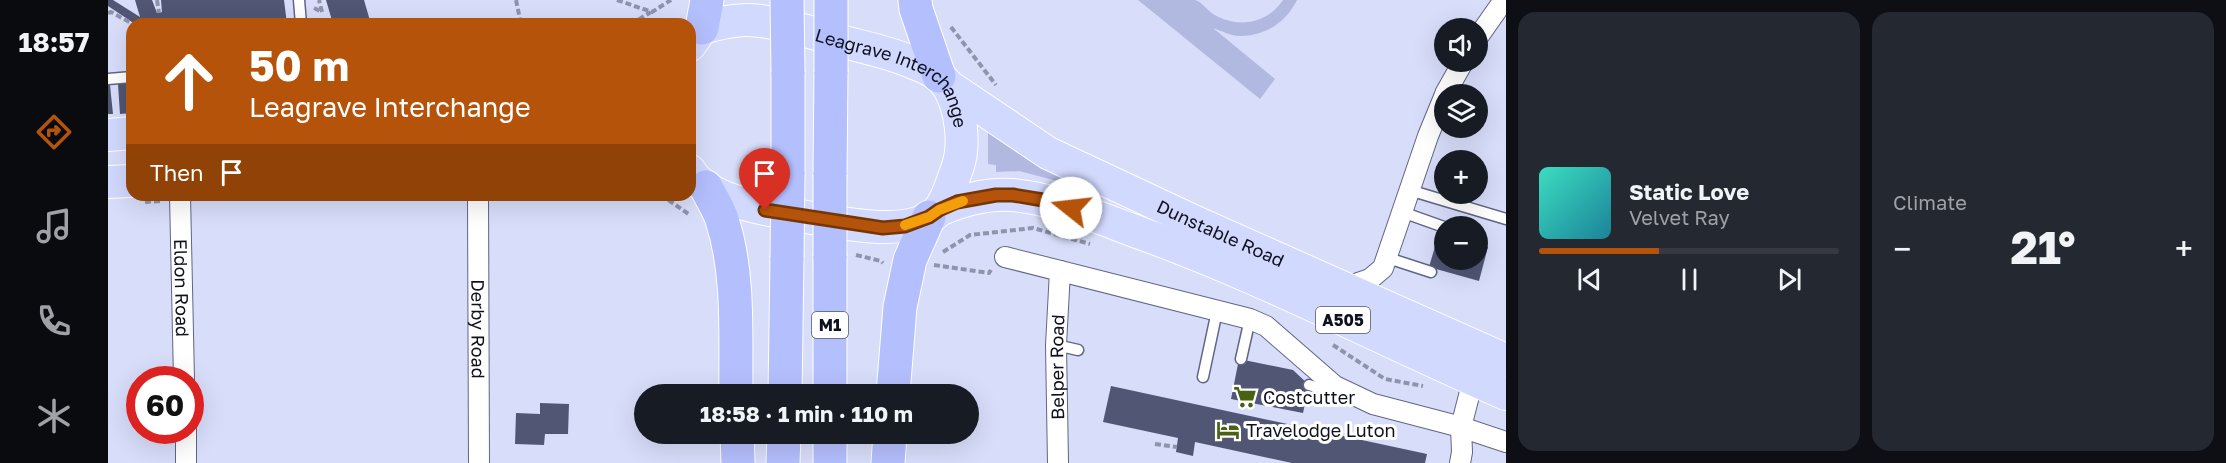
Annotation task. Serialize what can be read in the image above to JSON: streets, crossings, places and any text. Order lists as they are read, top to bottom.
{
  "streets": {
    "highway": ["M1"],
    "main road": ["Leagrave Interchange", "Dunstable Road", "A505"],
    "street": ["Eldon Road", "Derby Road", "Belper Road"]
  },
  "crossings": [
    ["Leagrave Interchange", "Dunstable Road"]
  ],
  "places": {
    "supermarket": ["Costcutter"],
    "hotel": ["Travelodge Luton"]
  },
  "page": {
    "tabs": "18:57",
    "tile": "Climate",
    "map_buttons": ["+", "−"],
    "turn": ["50 m", "Leagrave Interchange"],
    "then": "Then",
    "song": ["Static Love", "Velvet Ray"],
    "heat": ["−", "21°", "+"],
    "limit": "60",
    "trip": "18:58 · 1 min · 110 m"
  }
}
